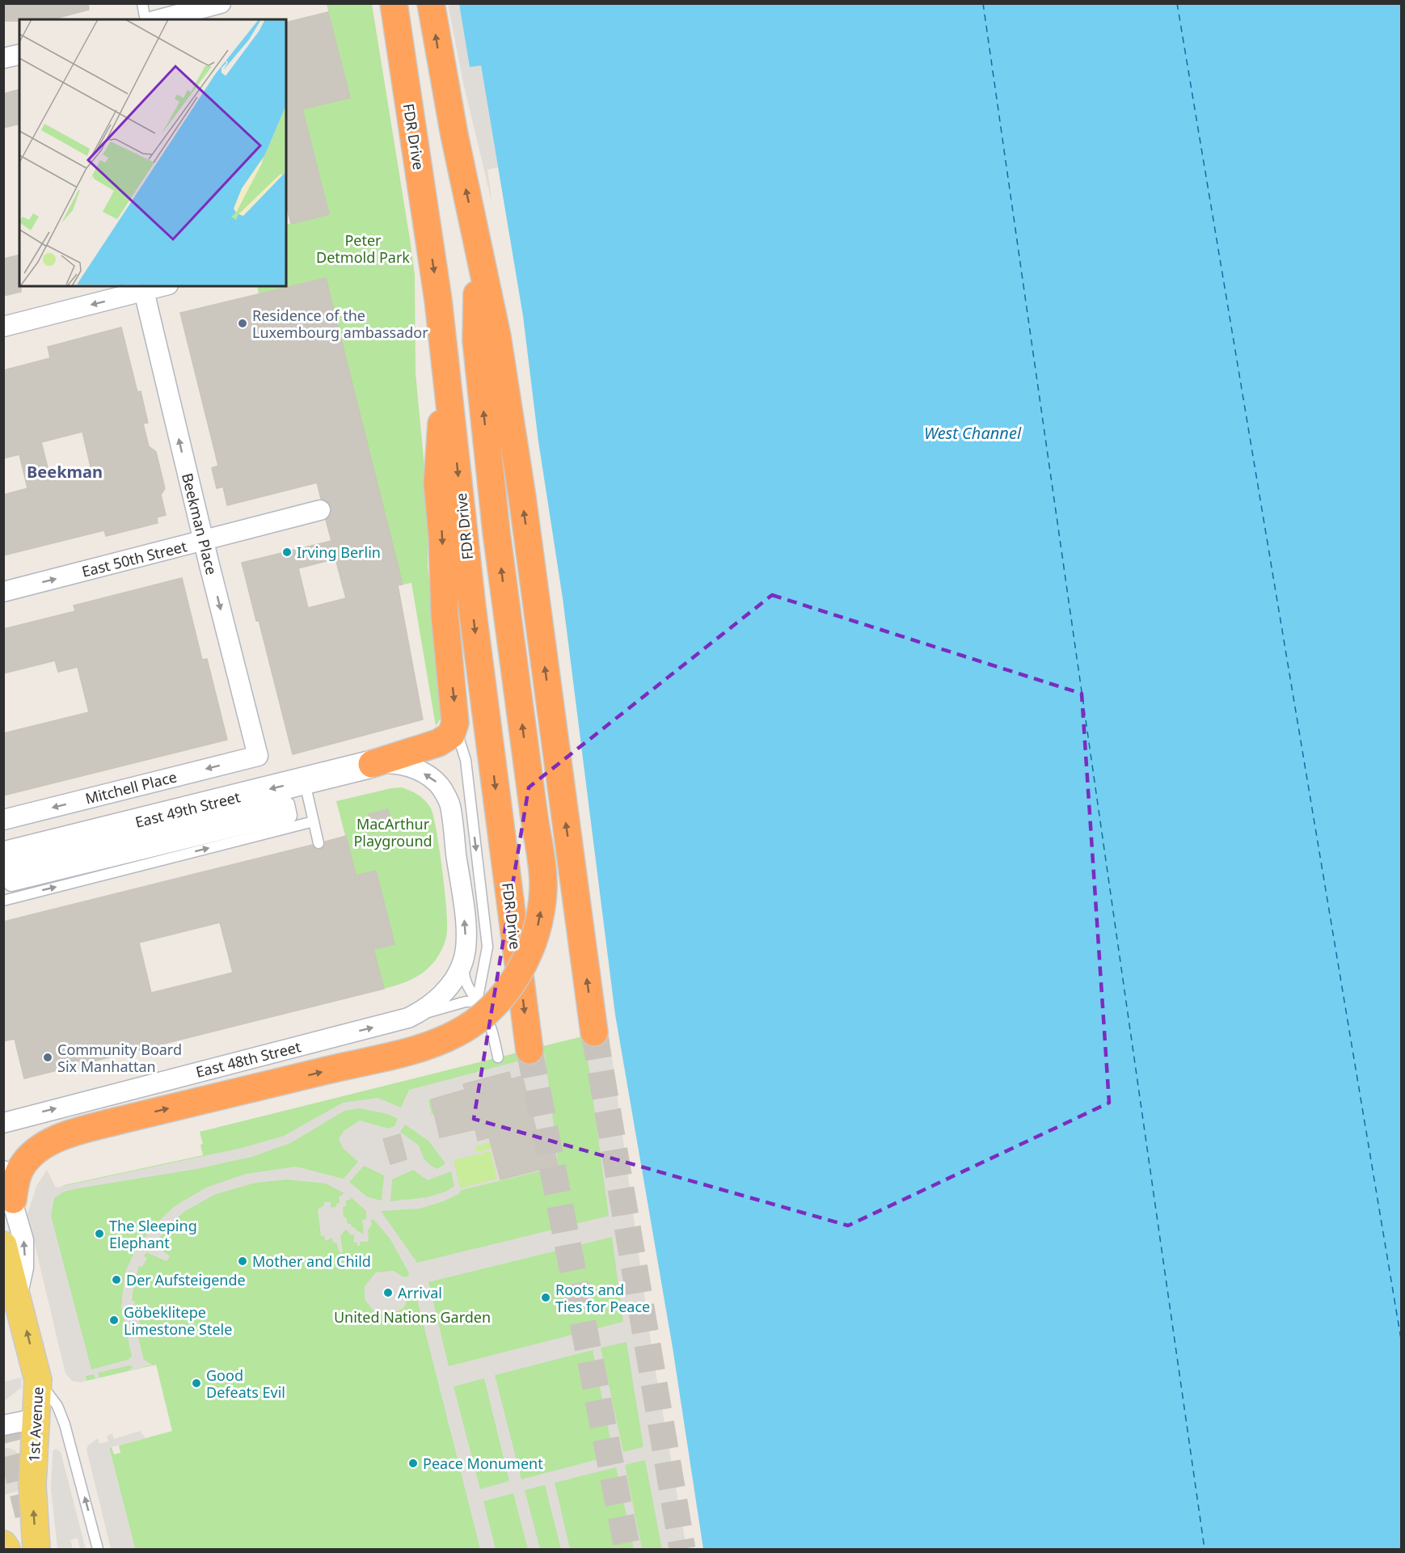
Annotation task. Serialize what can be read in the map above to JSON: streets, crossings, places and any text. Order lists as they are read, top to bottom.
{
  "streets": {
    "highway": ["FDR Drive"],
    "main road": ["East 49th Street", "1st Avenue"],
    "street": [
      "Beekman Place",
      "East 50th Street",
      "Mitchell Place",
      "East 48th Street"
    ]
  },
  "crossings": [
    ["Beekman Place", "East 50th Street"],
    ["Beekman Place", "Mitchell Place"]
  ],
  "one_way": [
    "East 50th Street",
    "Mitchell Place",
    "East 49th Street",
    "East 48th Street",
    "1st Avenue"
  ],
  "districts": ["Beekman"],
  "water": ["West Channel"],
  "parks": ["Peter Detmold Park", "MacArthur Playground", "United Nations Garden"],
  "places": [
    "Residence of the Luxembourg ambassador",
    "Irving Berlin",
    "Community Board Six Manhattan",
    "The Sleeping Elephant",
    "Mother and Child",
    "Der Aufsteigende",
    "Arrival",
    "Roots and Ties for Peace",
    "Göbeklitepe Limestone Stele",
    "Good Defeats Evil",
    "Peace Monument"
  ]
}
